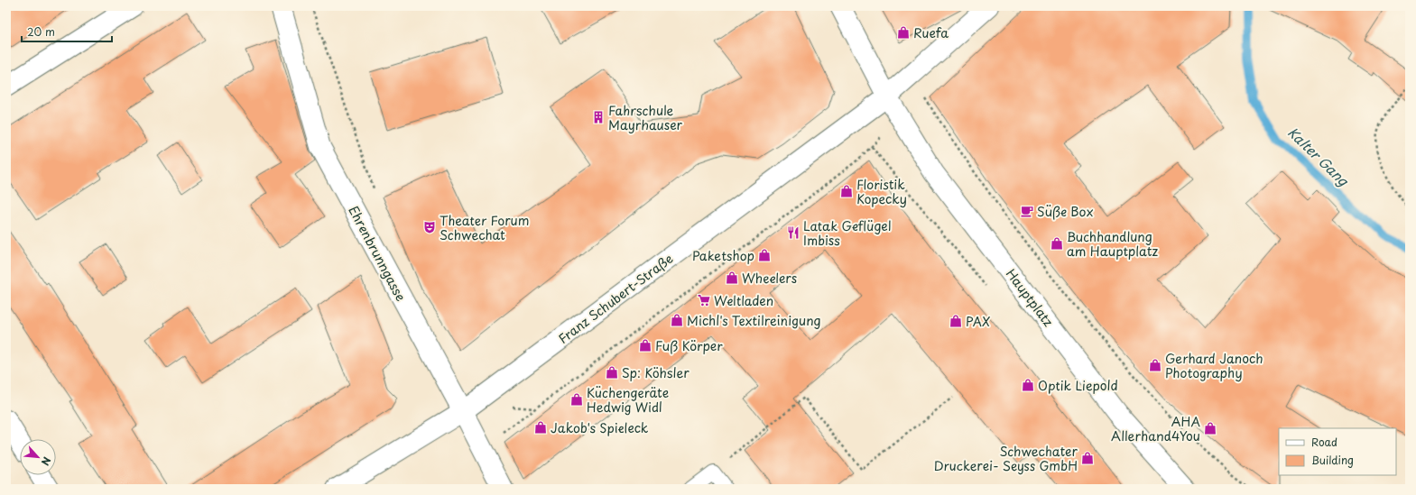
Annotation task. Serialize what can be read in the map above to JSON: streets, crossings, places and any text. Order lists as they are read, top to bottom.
{
  "streets": {
    "street": ["Ehrenbrunngasse", "Hauptplatz", "Franz Schubert-Straße"]
  },
  "crossings": [
    ["Ehrenbrunngasse", "Franz Schubert-Straße"],
    ["Hauptplatz", "Franz Schubert-Straße"]
  ],
  "water": ["Kalter Gang"],
  "places": {
    "shop": [
      "Ruefa",
      "Floristik Kopecky",
      "Buchhandlung am Hauptplatz",
      "Paketshop",
      "Wheelers",
      "Michl's Textilreinigung",
      "PAX",
      "Fuß Körper",
      "Gerhard Janoch Photography",
      "Sp: Köhsler",
      "Optik Liepold",
      "Küchengeräte Hedwig Widl",
      "Jakob's Spieleck",
      "AHA Allerhand4You",
      "Schwechater Druckerei- Seyss GmbH"
    ],
    "building": ["Fahrschule Mayrhauser"],
    "cafe": ["Süße Box"],
    "theatre": ["Theater Forum Schwechat"],
    "restaurant": ["Latak Geflügel Imbiss"],
    "supermarket": ["Weltladen"]
  },
  "legend": ["Road", "Building"],
  "scale_bar": "20 m",
  "north": "bottom right"
}
